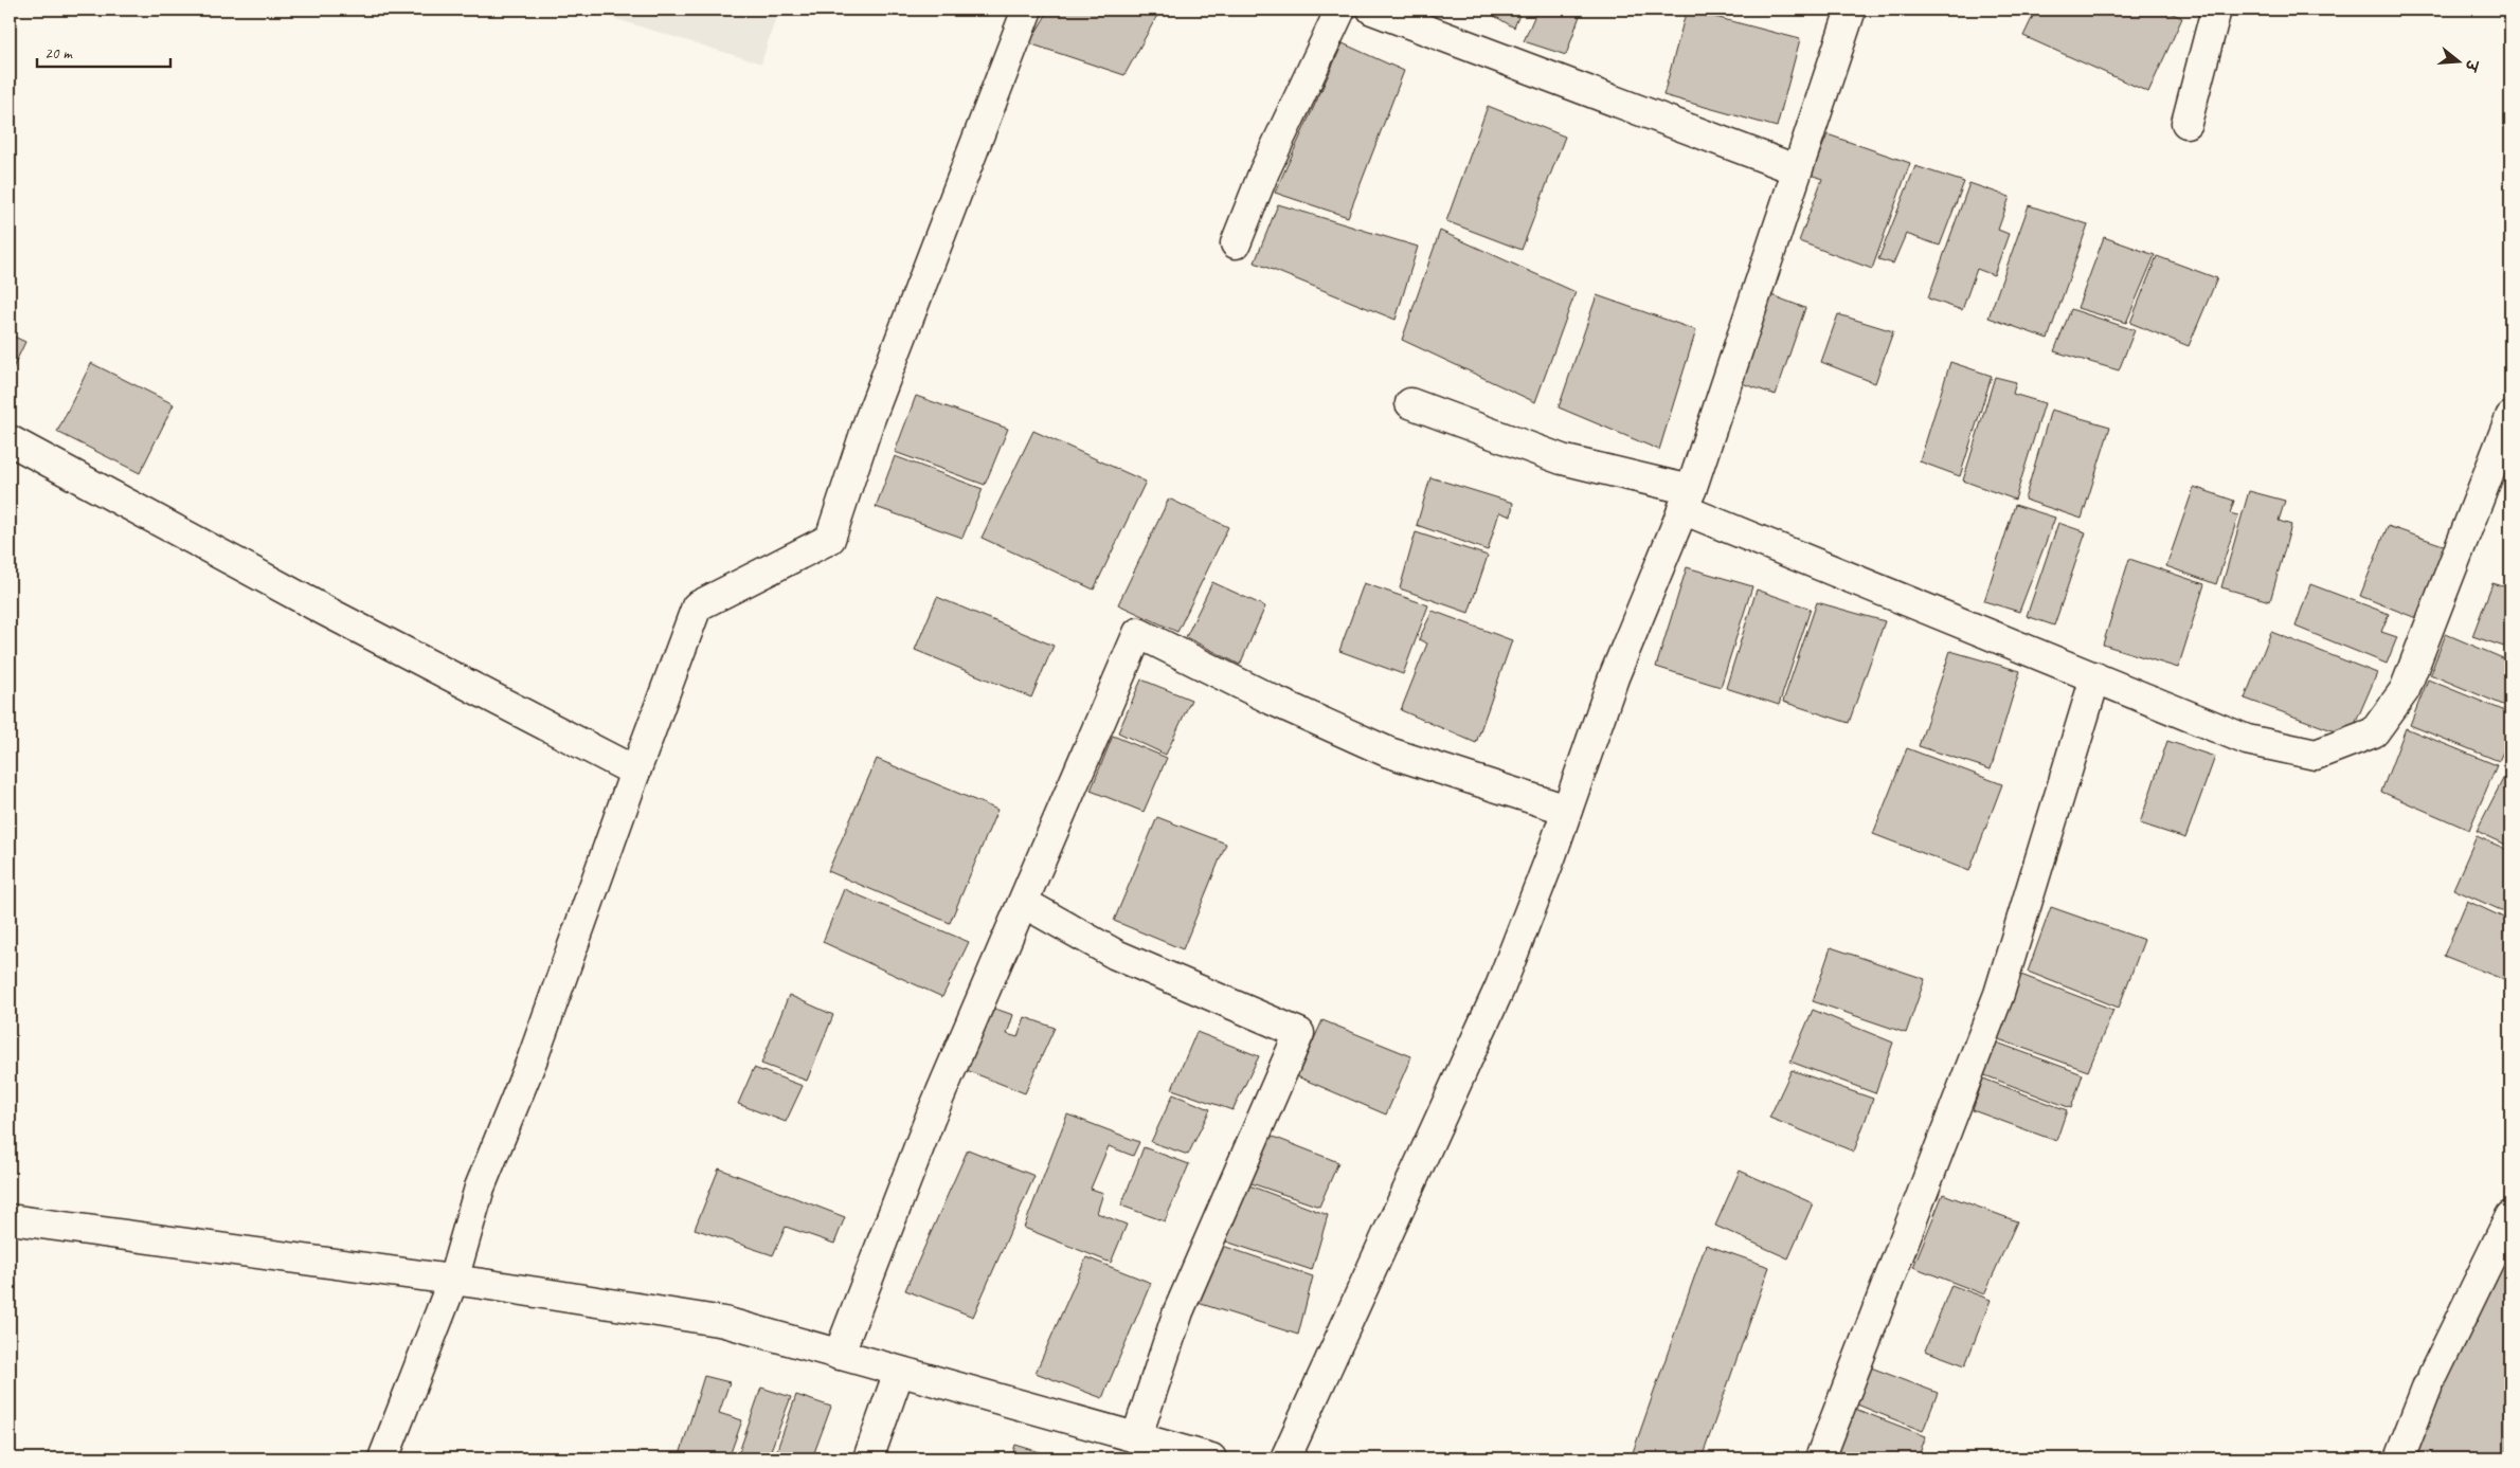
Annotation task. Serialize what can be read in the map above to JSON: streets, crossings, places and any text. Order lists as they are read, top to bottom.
{
  "scale_bar": "20 m",
  "north": "right"
}
